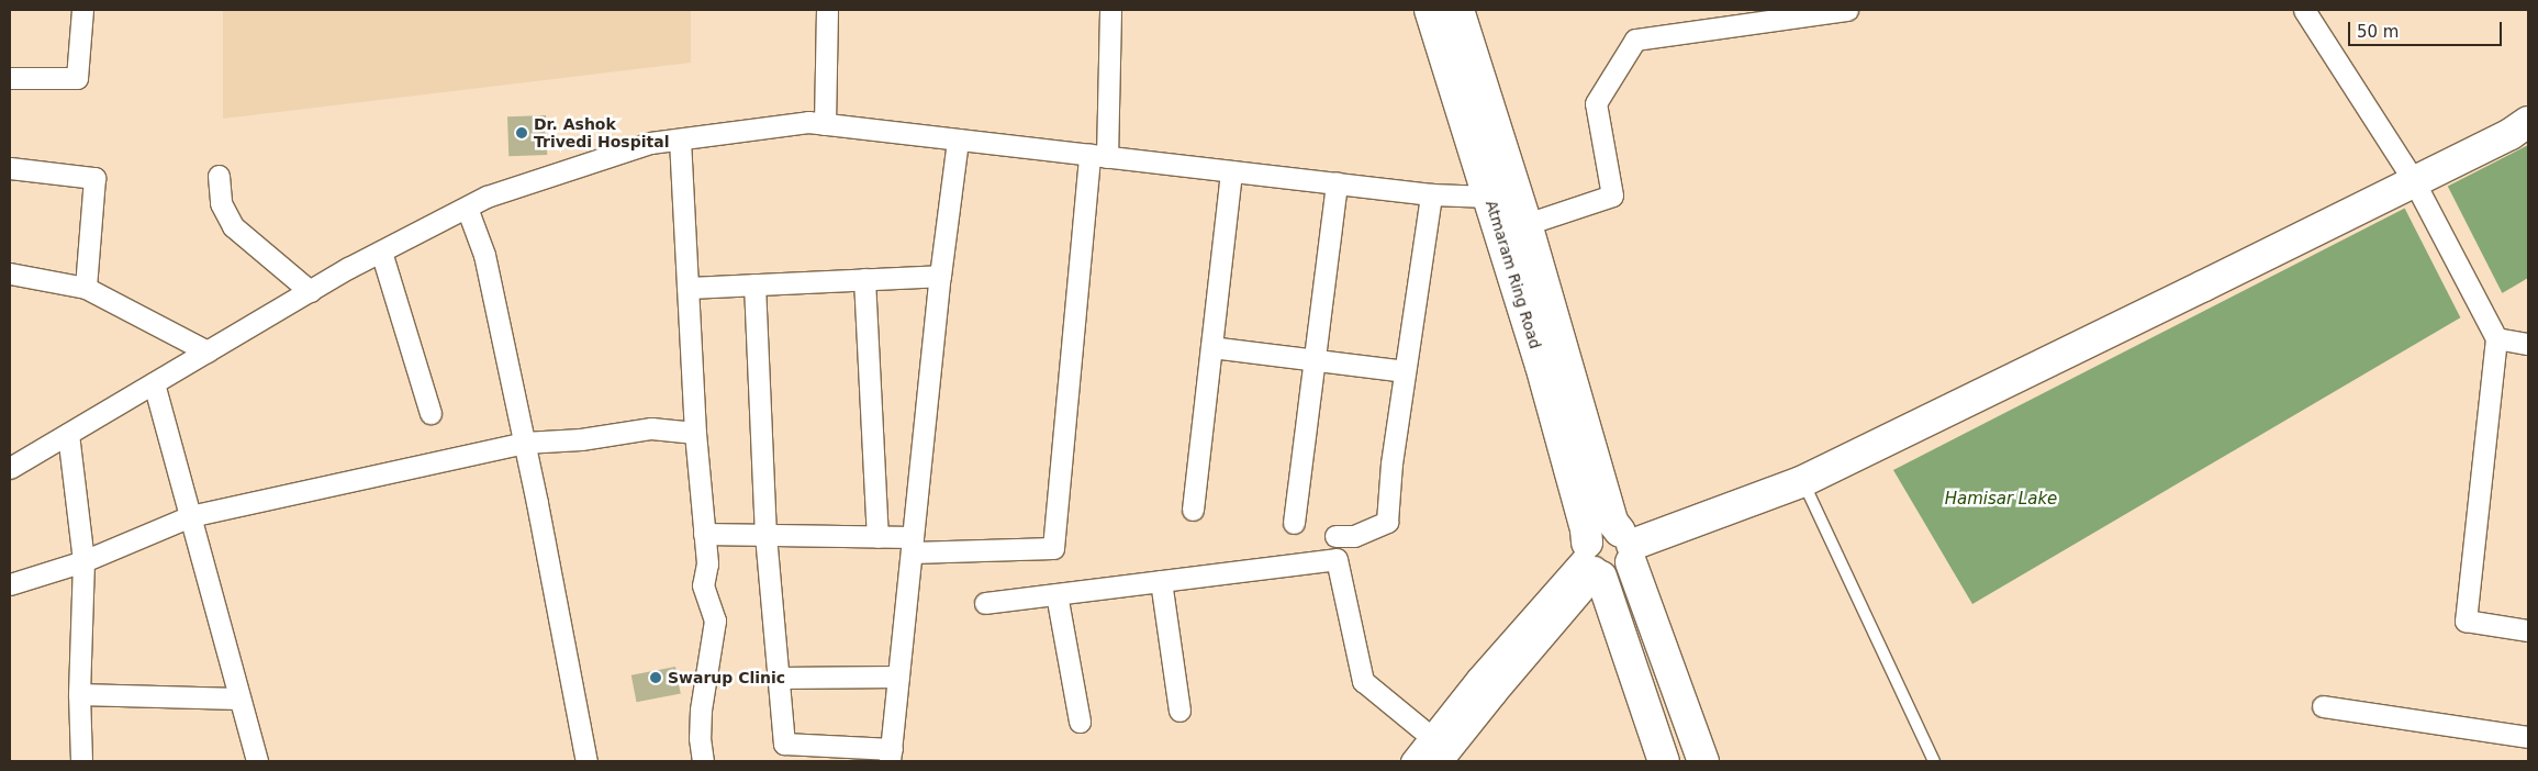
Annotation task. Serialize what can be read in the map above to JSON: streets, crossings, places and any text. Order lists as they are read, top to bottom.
{
  "streets": {
    "main road": ["Atmaram Ring Road"]
  },
  "water": ["Hamisar Lake"],
  "places": ["Dr. Ashok Trivedi Hospital", "Swarup Clinic"],
  "scale_bar": "50 m"
}
